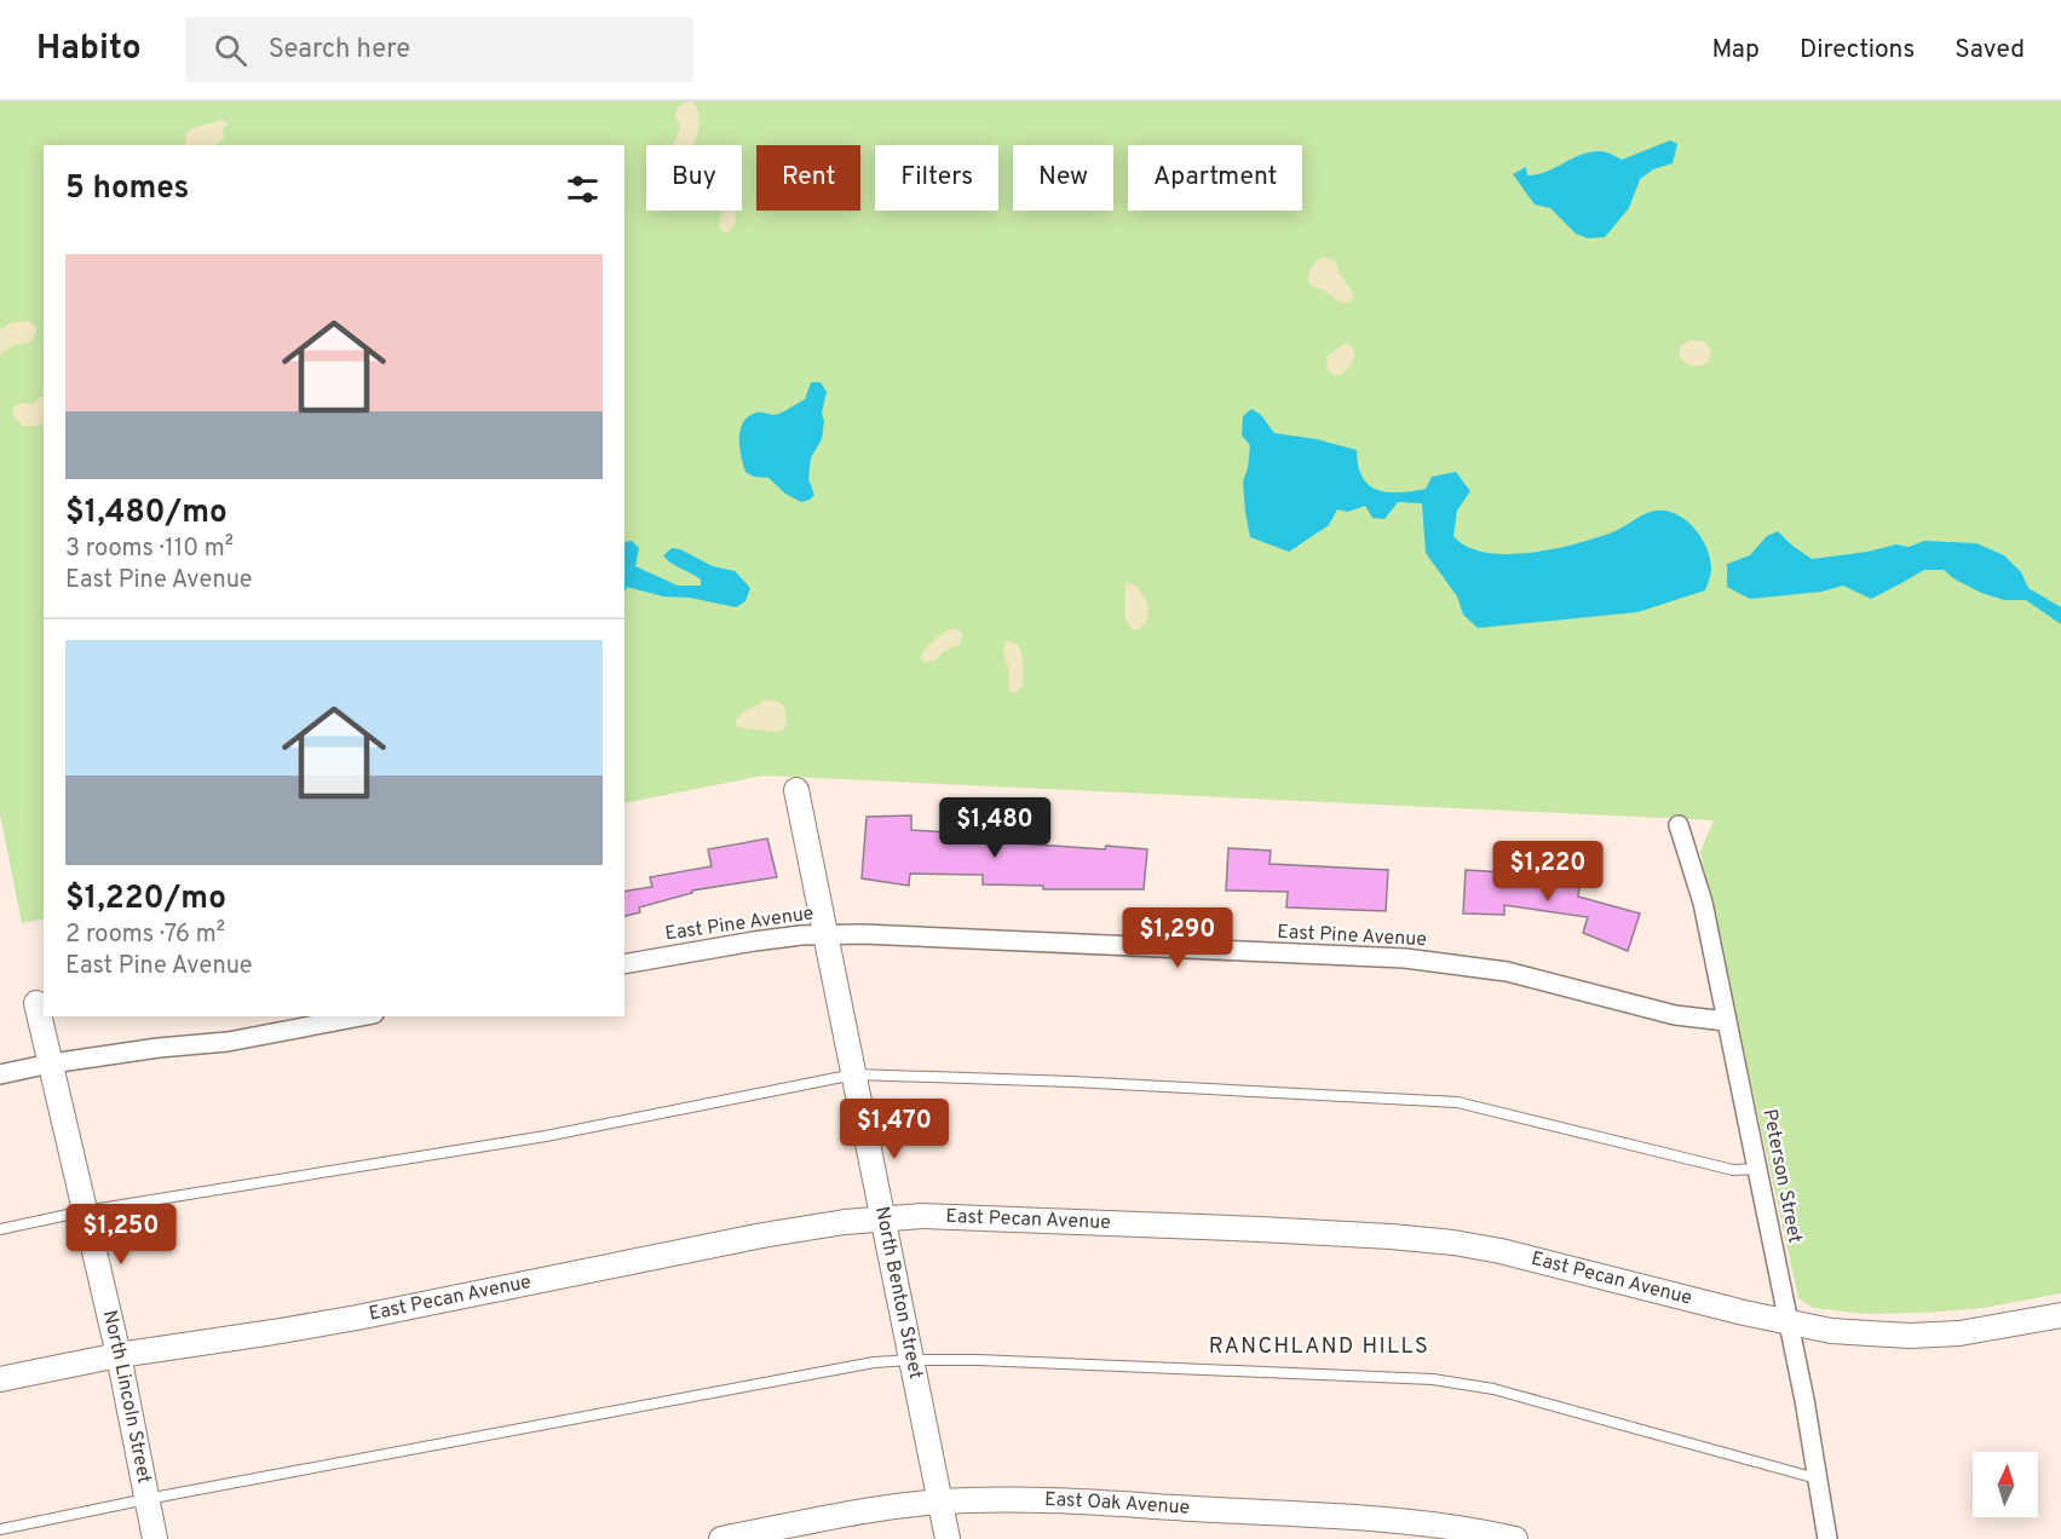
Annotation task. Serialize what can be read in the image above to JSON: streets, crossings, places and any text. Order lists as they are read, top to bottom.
{
  "streets": {
    "street": [
      "East Pine Avenue",
      "Peterson Street",
      "East Pecan Avenue",
      "North Benton Street",
      "North Lincoln Street",
      "East Oak Avenue"
    ]
  },
  "crossings": [
    ["East Pine Avenue", "Peterson Street"],
    ["East Pine Avenue", "North Benton Street"],
    ["Peterson Street", "East Pecan Avenue"],
    ["East Pecan Avenue", "North Benton Street"],
    ["East Pecan Avenue", "North Lincoln Street"],
    ["North Benton Street", "East Oak Avenue"]
  ],
  "districts": ["RANCHLAND HILLS"],
  "north": "top",
  "page": {
    "header": "Habito",
    "search": "Search here",
    "nav": ["Map", "Directions", "Saved"],
    "chip": [
      "Buy",
      "Rent",
      "Filters",
      "New",
      "Apartment"
    ],
    "heading": "5 homes",
    "list": [
      {
        "name": "$1,480/mo",
        "note": "3 rooms · 110 m² · East Pine Avenue"
      },
      {
        "name": "$1,220/mo",
        "note": "2 rooms · 76 m² · East Pine Avenue"
      }
    ],
    "price": [
      "$1,480",
      "$1,220",
      "$1,290",
      "$1,470",
      "$1,250"
    ]
  }
}
